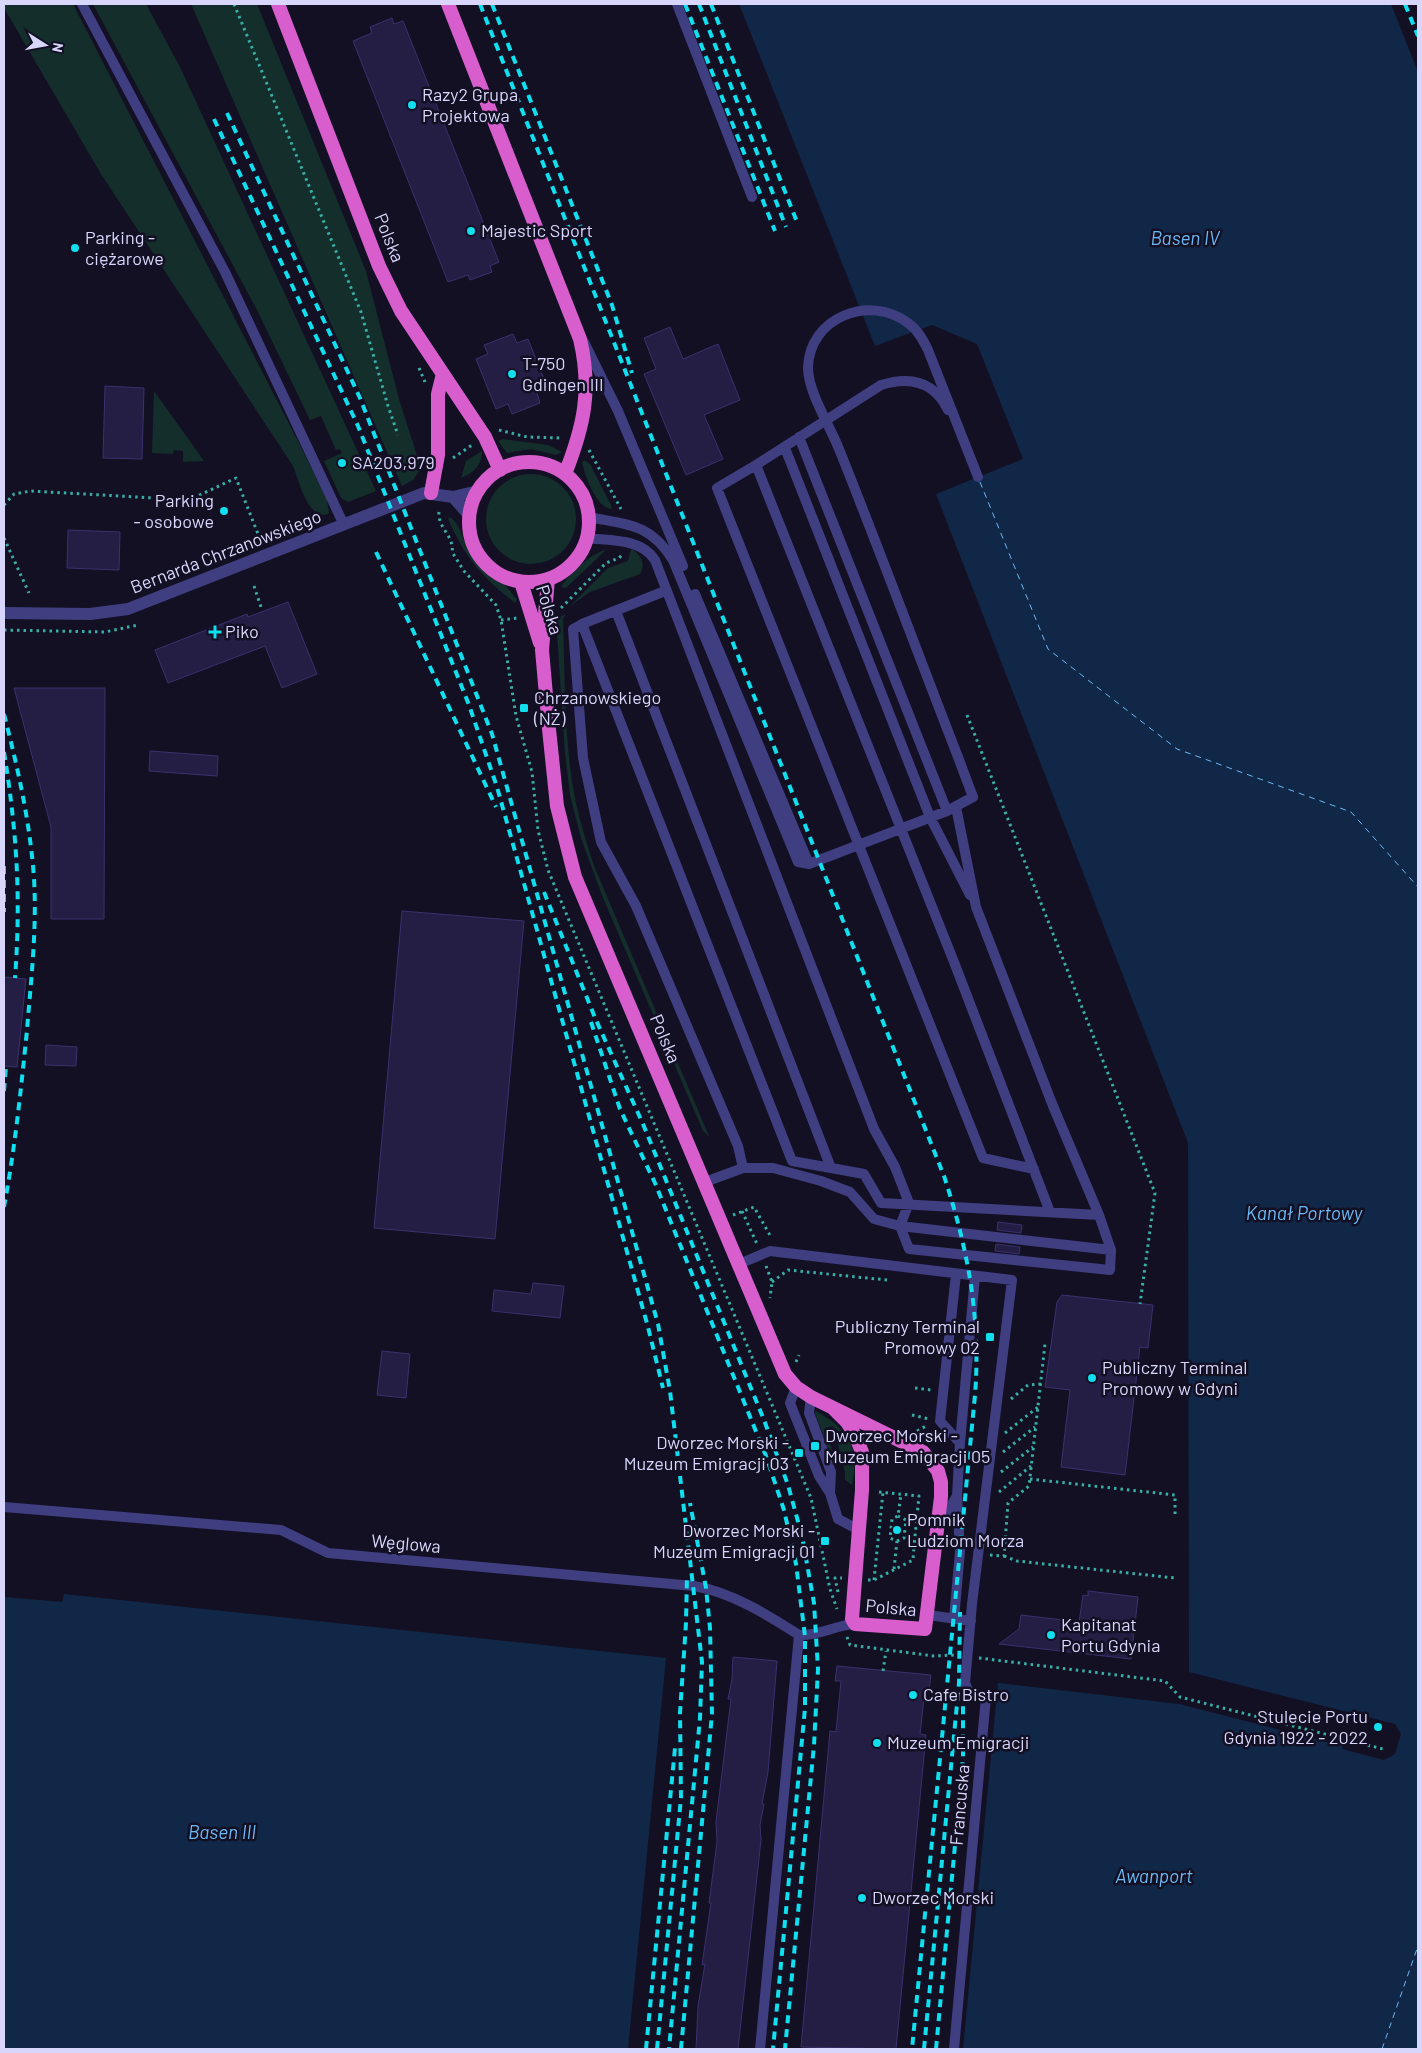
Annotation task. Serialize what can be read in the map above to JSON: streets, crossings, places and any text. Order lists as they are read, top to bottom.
{
  "streets": {
    "highway": ["Polska"],
    "street": ["Bernarda Chrzanowskiego"],
    "lane": ["Węglowa", "Francuska"]
  },
  "crossings": [
    ["Polska", "Bernarda Chrzanowskiego"]
  ],
  "water": [
    "Basen IV",
    "Kanał Portowy",
    "Basen III",
    "Awanport"
  ],
  "places": {
    "other": [
      "Razy2 Grupa Projektowa",
      "Majestic Sport",
      "Parking - ciężarowe",
      "T-750 Gdingen III",
      "SA203,979",
      "Parking - osobowe",
      "Publiczny Terminal Promowy w Gdyni",
      "Pomnik Ludziom Morza",
      "Kapitanat Portu Gdynia",
      "Cafe Bistro",
      "Stulecie Portu Gdynia 1922 - 2022",
      "Muzeum Emigracji",
      "Dworzec Morski"
    ],
    "health": ["Piko"],
    "transit": [
      "Chrzanowskiego (NŻ)",
      "Publiczny Terminal Promowy 02",
      "Dworzec Morski - Muzeum Emigracji 05",
      "Dworzec Morski - Muzeum Emigracji 03",
      "Dworzec Morski - Muzeum Emigracji 01"
    ]
  },
  "north": "right"
}
